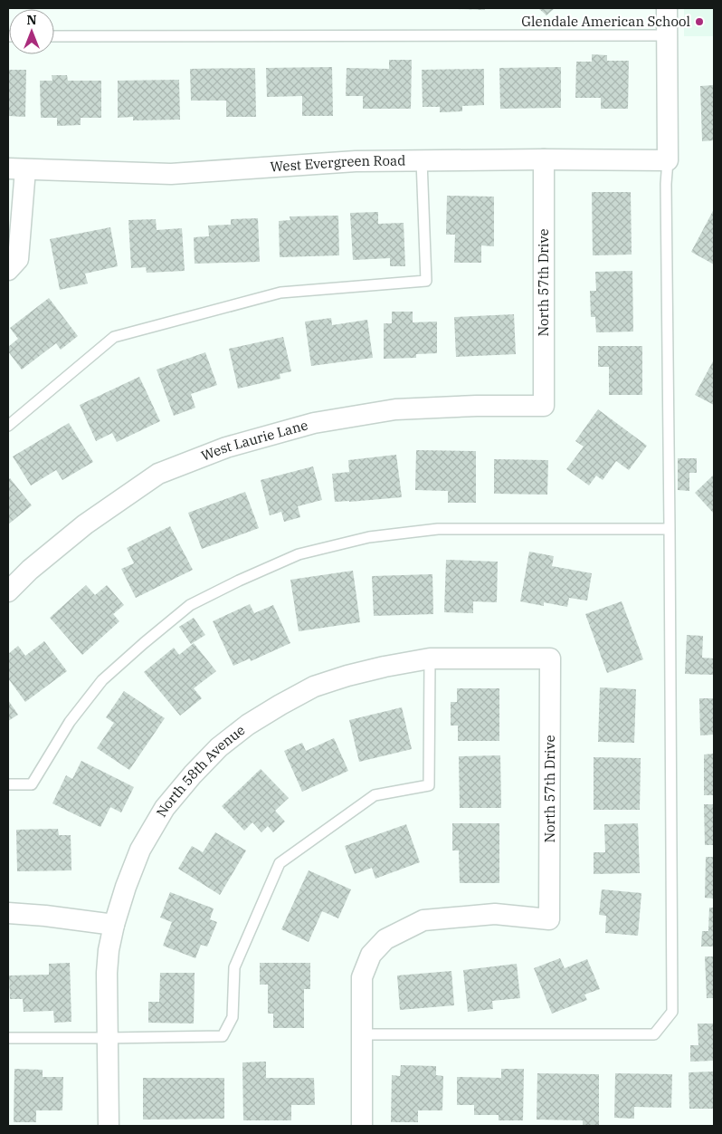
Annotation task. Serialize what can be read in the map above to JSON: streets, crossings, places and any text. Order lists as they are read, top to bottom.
{
  "streets": {
    "street": [
      "West Evergreen Road",
      "North 57th Drive",
      "West Laurie Lane",
      "North 58th Avenue"
    ]
  },
  "crossings": [
    ["West Evergreen Road", "North 57th Drive"],
    ["North 57th Drive", "West Laurie Lane"],
    ["North 57th Drive", "North 58th Avenue"]
  ],
  "places": ["Glendale American School"],
  "north": "top"
}
